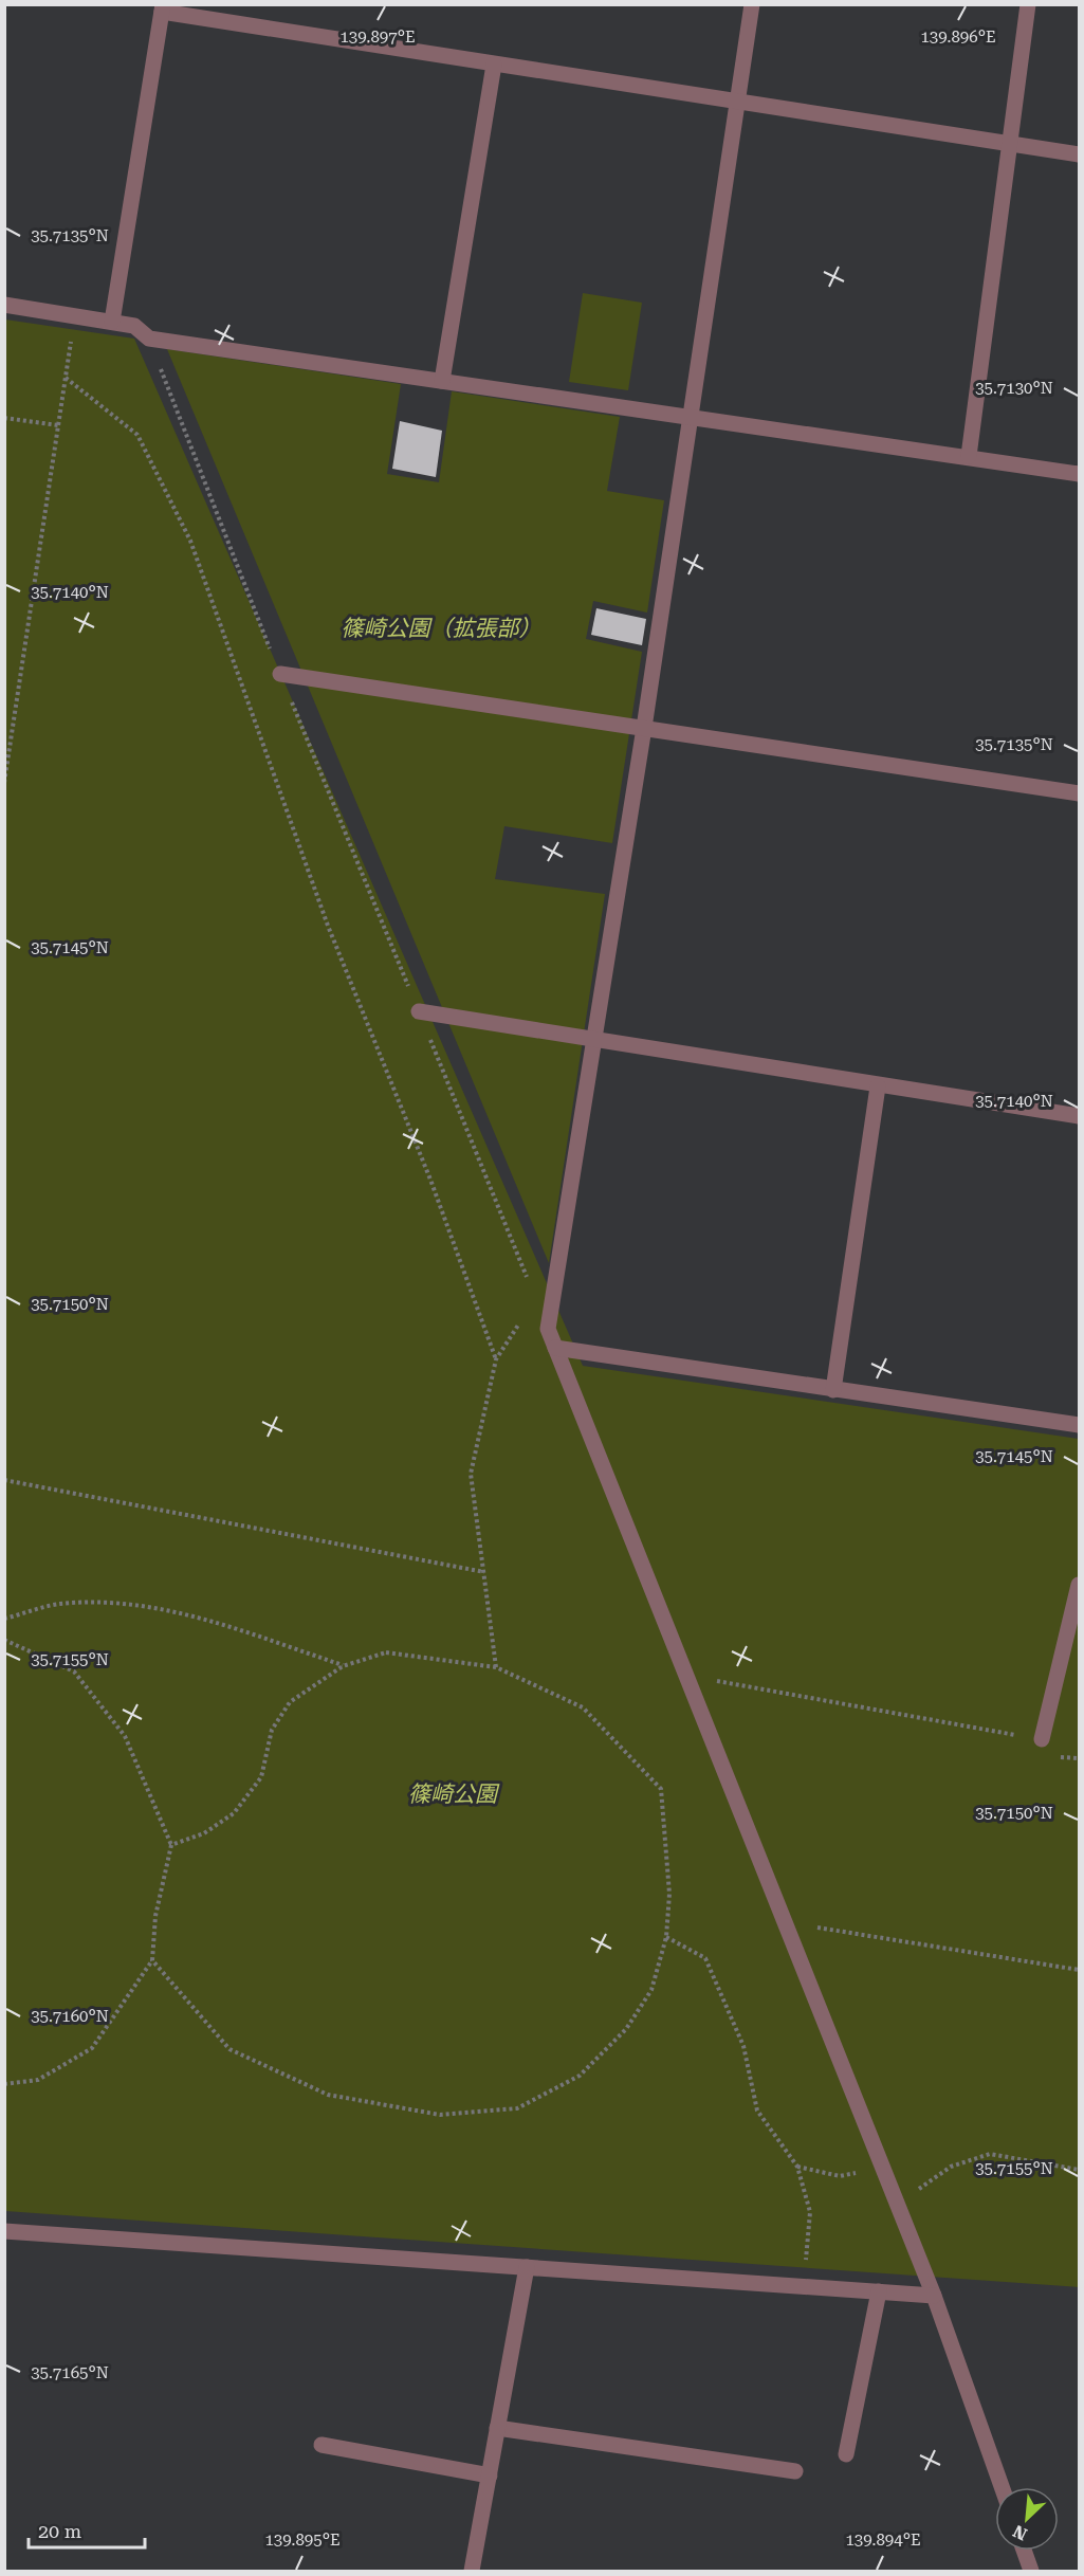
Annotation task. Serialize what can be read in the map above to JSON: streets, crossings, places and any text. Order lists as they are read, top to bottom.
{
  "parks": ["篠崎公園（拡張部）", "篠崎公園"],
  "scale_bar": "20 m",
  "north": "bottom left",
  "coordinates": [
    "139.897°E",
    "139.896°E",
    "35.7135°N",
    "35.7130°N",
    "35.7140°N",
    "35.7145°N",
    "35.7150°N",
    "35.7155°N",
    "35.7160°N",
    "35.7165°N",
    "139.895°E",
    "139.894°E"
  ]
}
